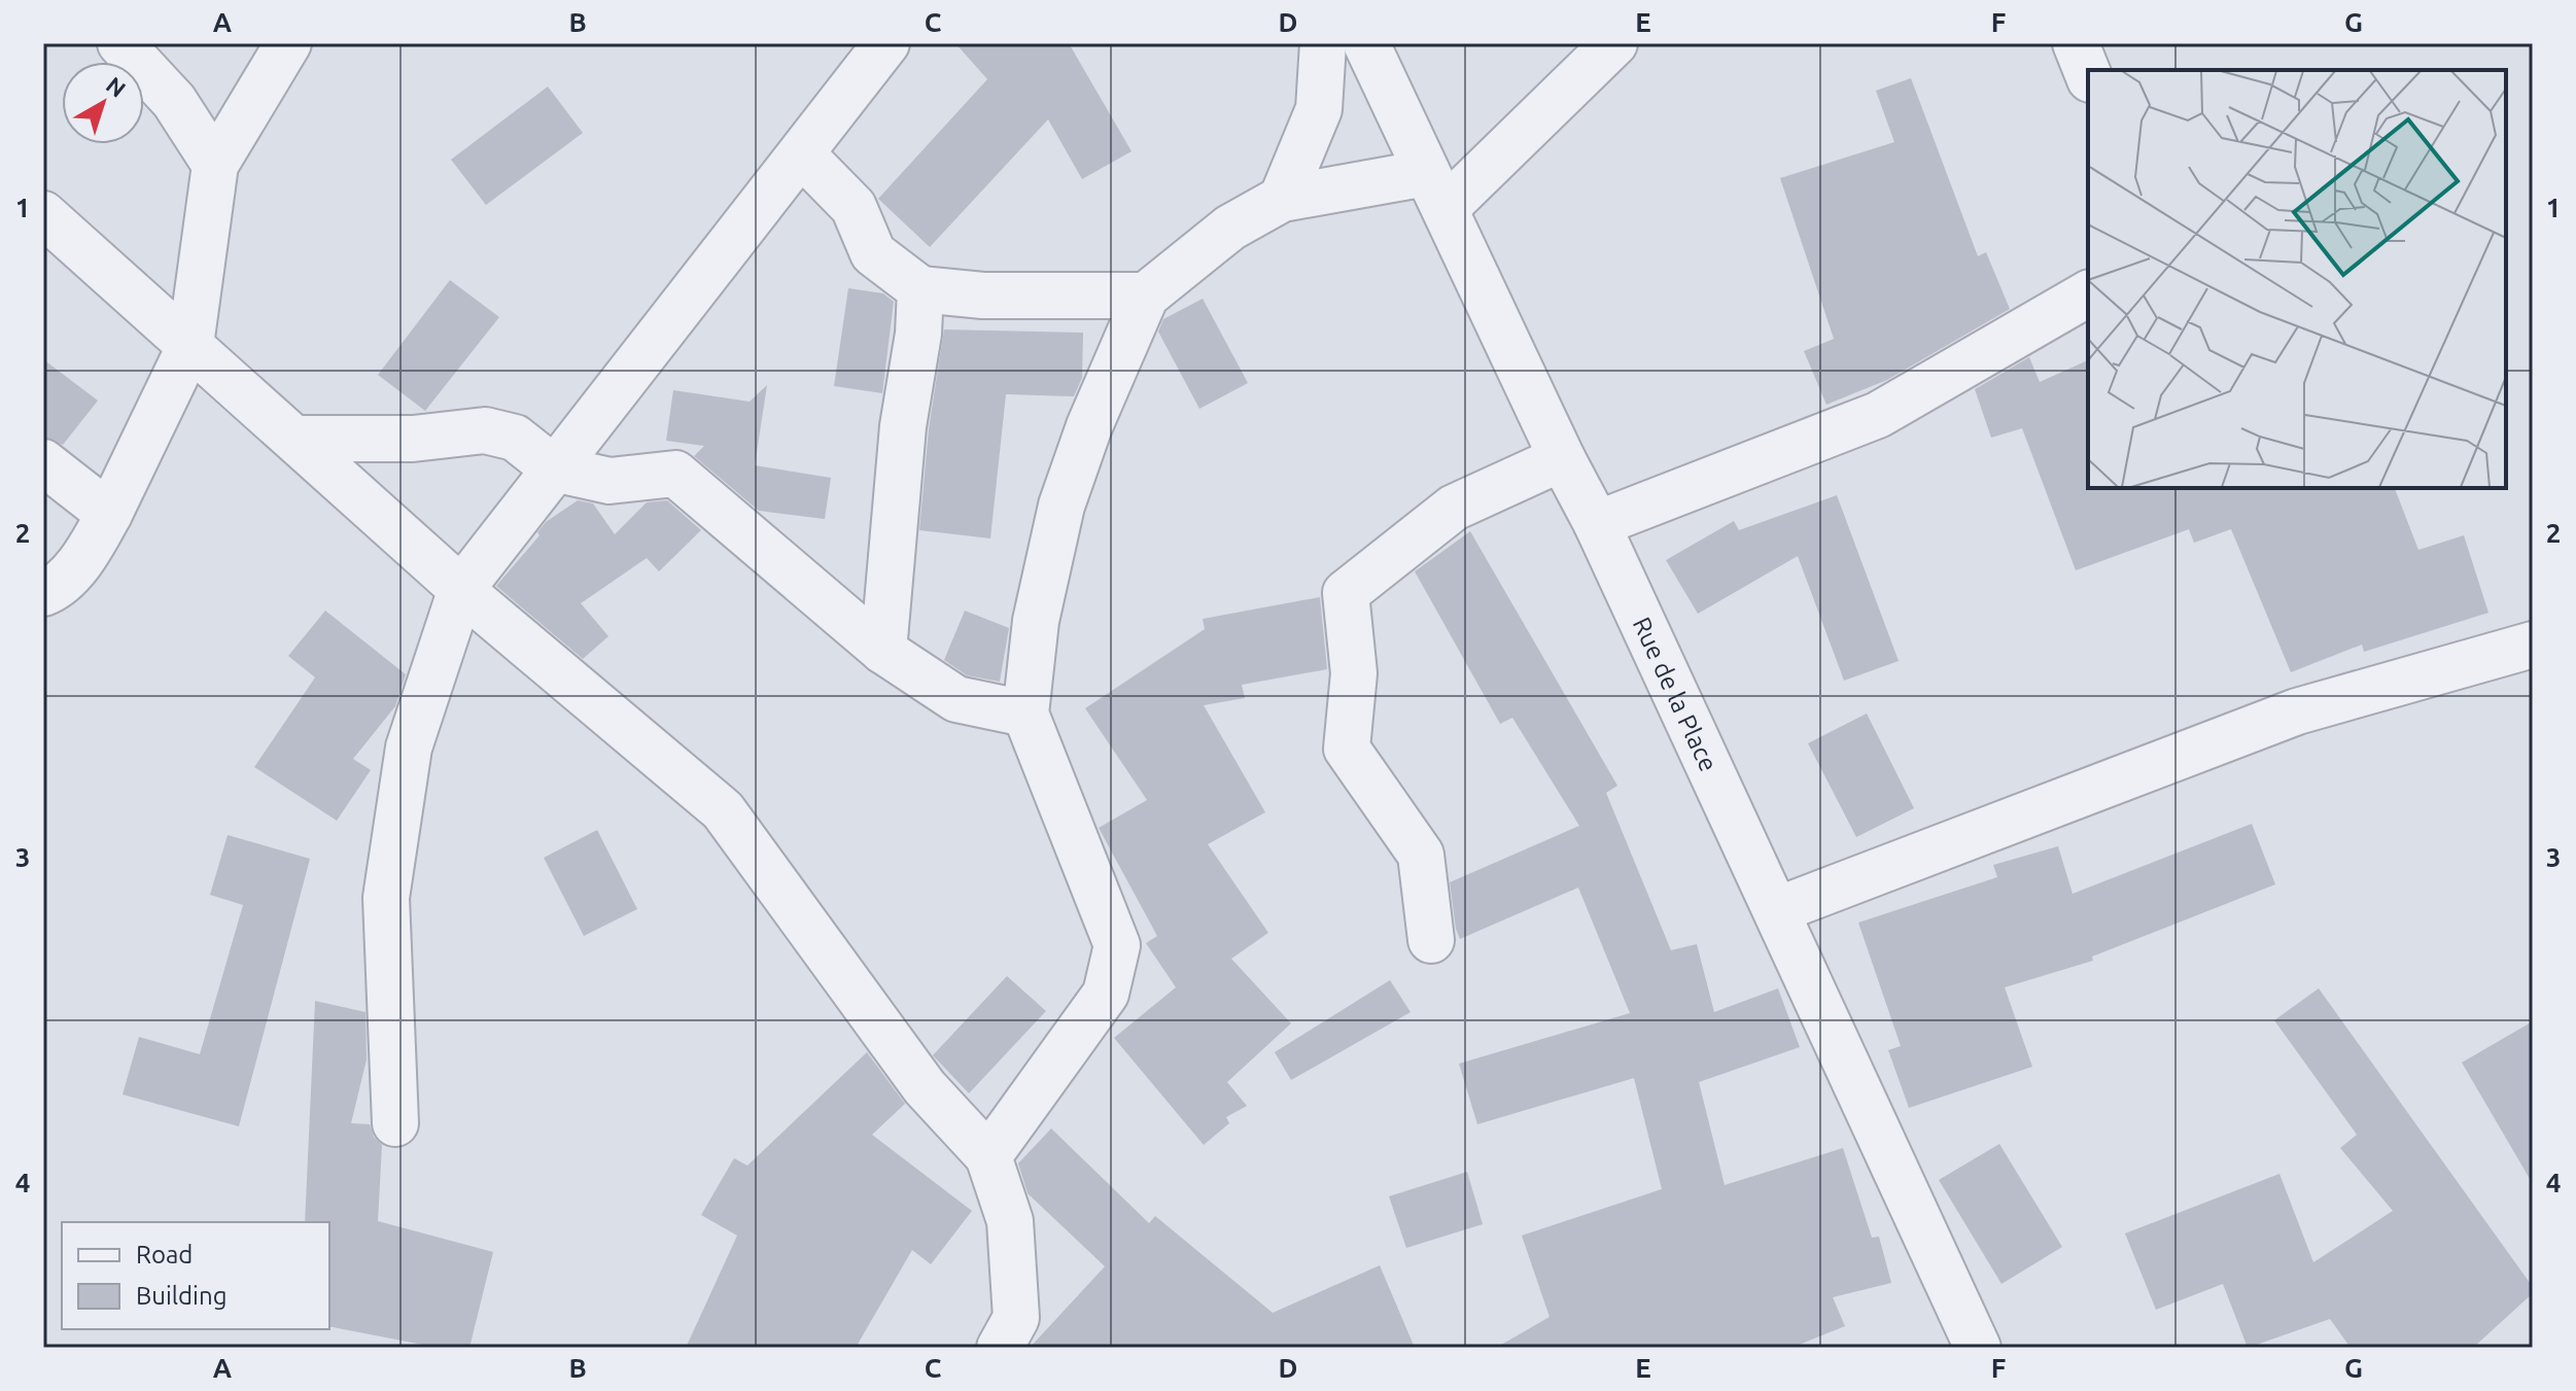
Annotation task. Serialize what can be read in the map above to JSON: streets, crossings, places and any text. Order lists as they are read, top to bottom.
{
  "streets": {
    "street": ["Rue de la Place"]
  },
  "legend": ["Road", "Building"],
  "north": "top right",
  "grid": {
    "columns": [
      "A",
      "B",
      "C",
      "D",
      "E",
      "F",
      "G"
    ],
    "rows": [
      "1",
      "2",
      "3",
      "4"
    ]
  }
}
